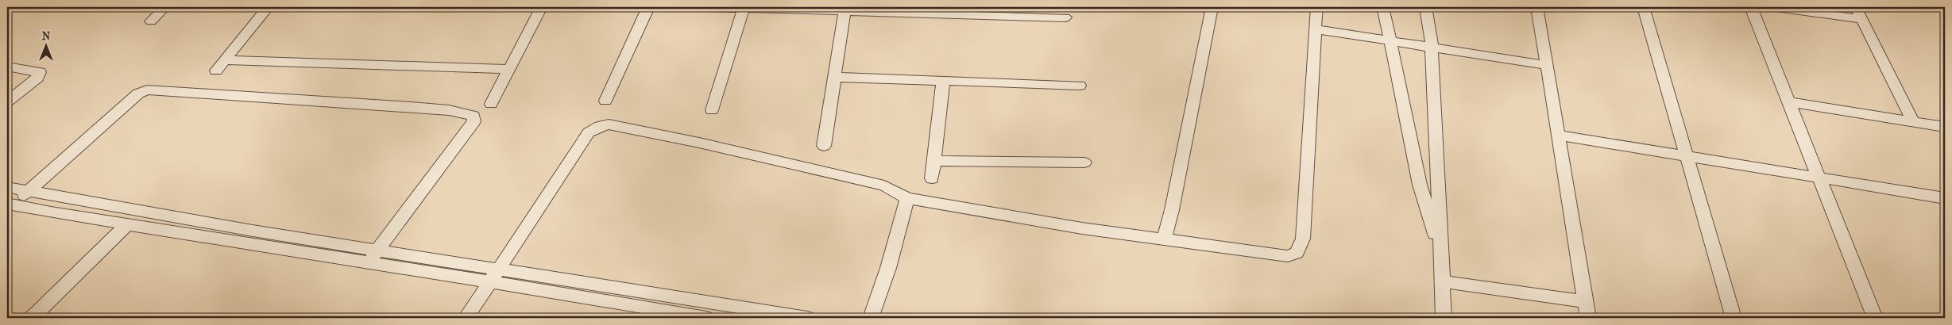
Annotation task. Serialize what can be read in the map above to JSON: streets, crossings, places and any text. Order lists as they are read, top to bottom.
{
  "north": "top"
}
